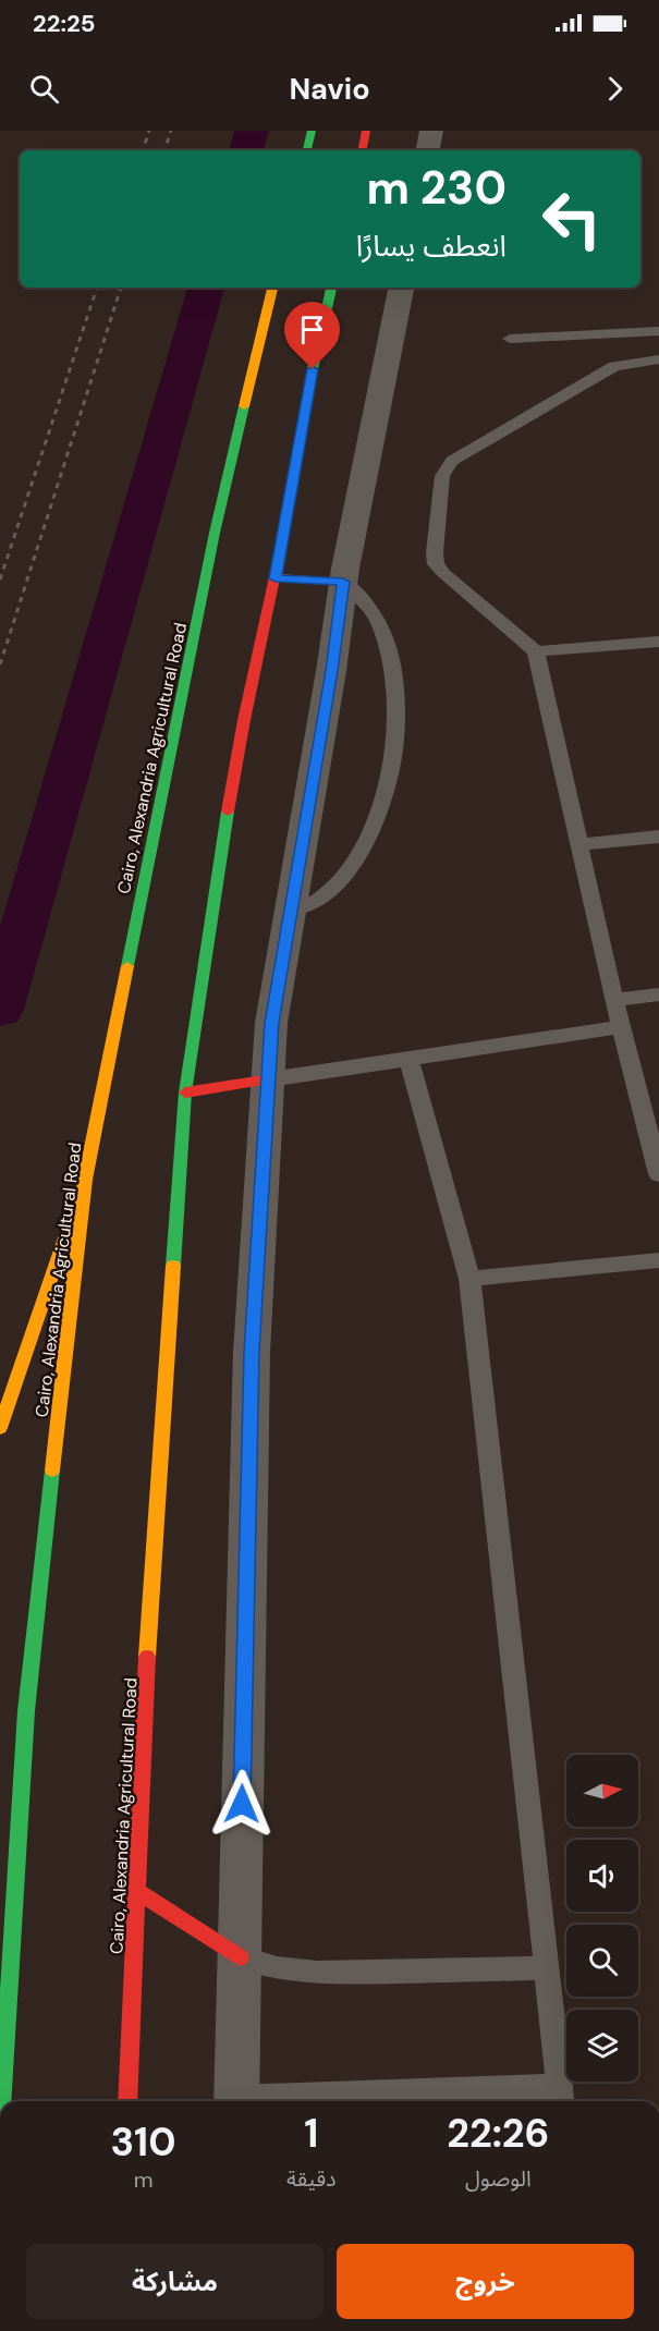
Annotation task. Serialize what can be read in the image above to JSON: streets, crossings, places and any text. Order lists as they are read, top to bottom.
{
  "streets": {
    "main road": ["Cairo, Alexandria Agricultural Road"]
  },
  "north": "right",
  "page": {
    "status": "22:25",
    "header": "Navio",
    "turn": ["230 m", "انعطف يسارًا"],
    "eta": [
      "22:26",
      "الوصول",
      "1",
      "دقيقة",
      "310",
      "m"
    ],
    "buttons": ["خروج", "مشاركة"]
  }
}
